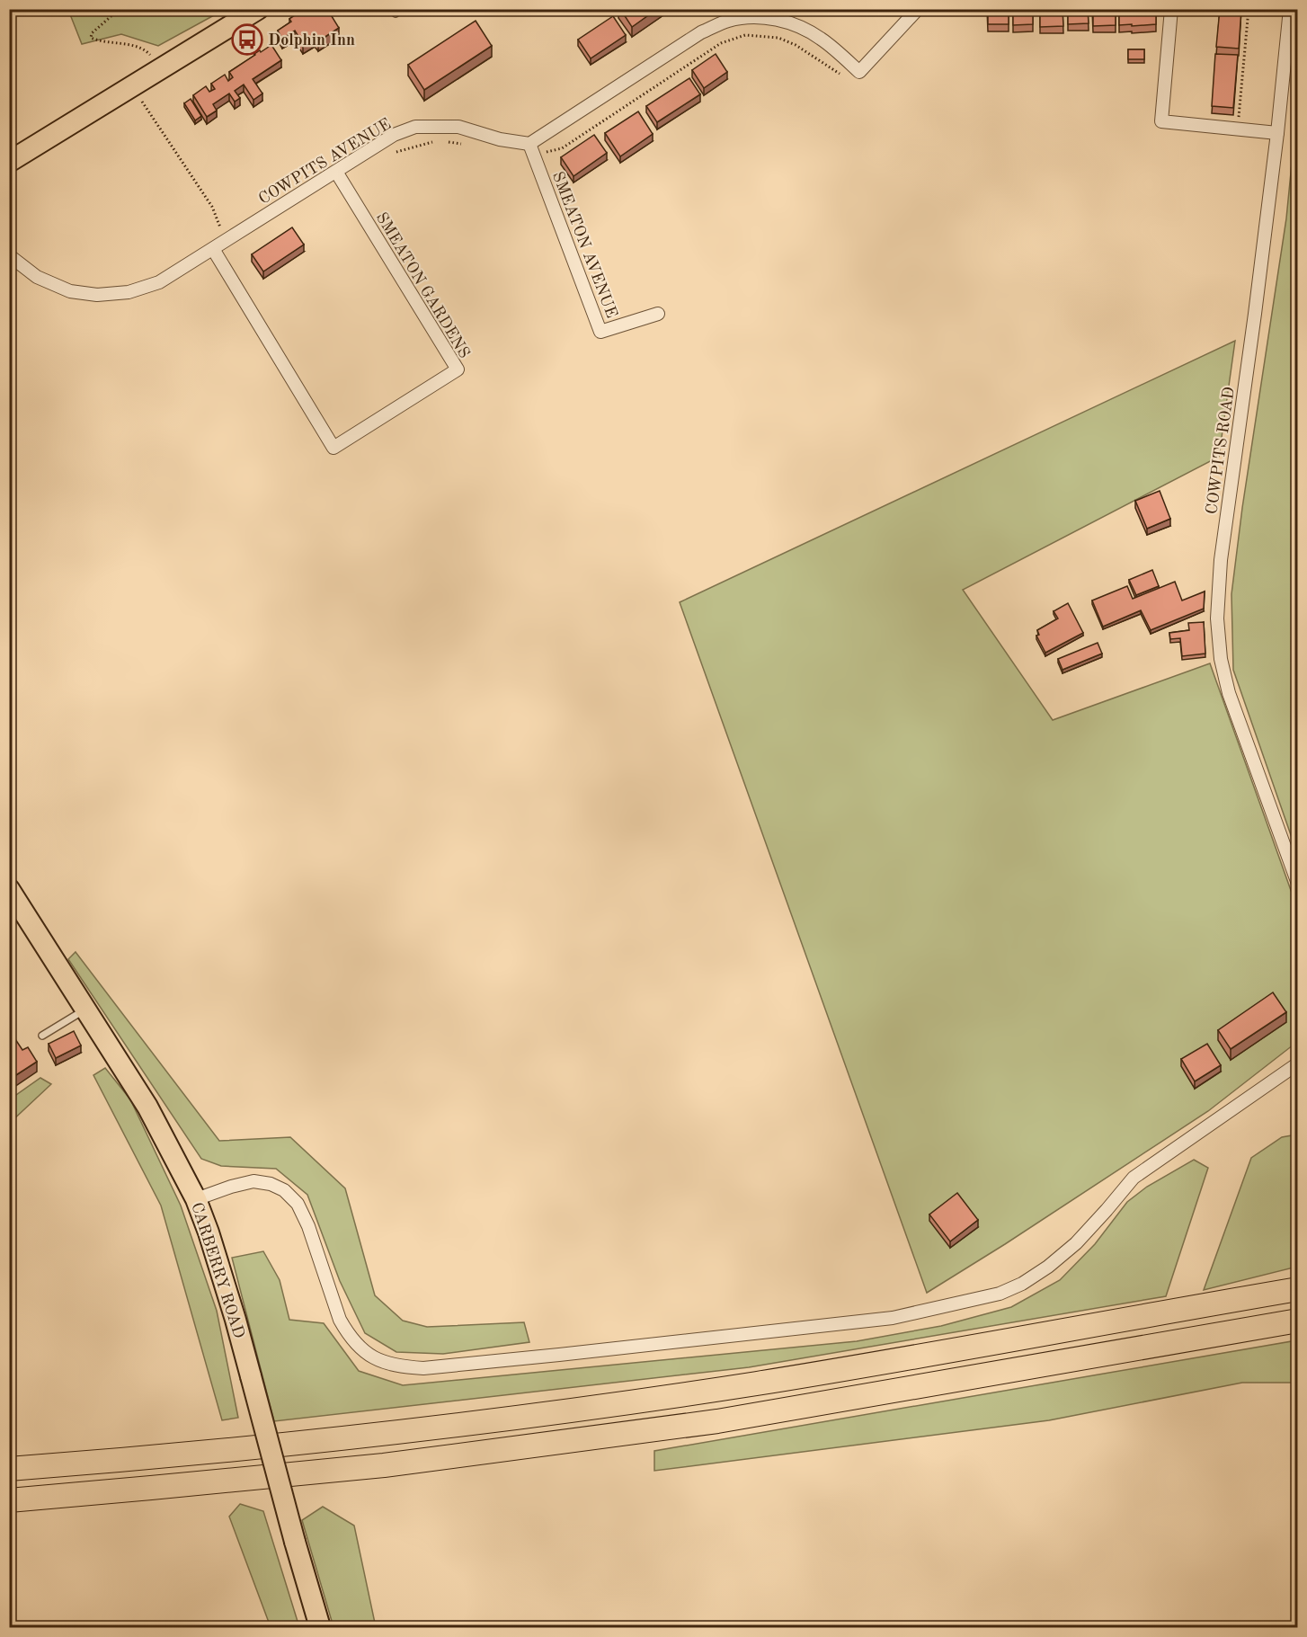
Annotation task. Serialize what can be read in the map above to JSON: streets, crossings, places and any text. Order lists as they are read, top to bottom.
{
  "streets": {
    "main road": ["CARBERRY ROAD"],
    "street": [
      "COWPITS AVENUE",
      "SMEATON AVENUE",
      "SMEATON GARDENS",
      "COWPITS ROAD"
    ]
  },
  "crossings": [
    ["COWPITS AVENUE", "SMEATON AVENUE"],
    ["COWPITS AVENUE", "SMEATON GARDENS"]
  ],
  "places": {
    "bus stop": ["Dolphin Inn"]
  }
}
